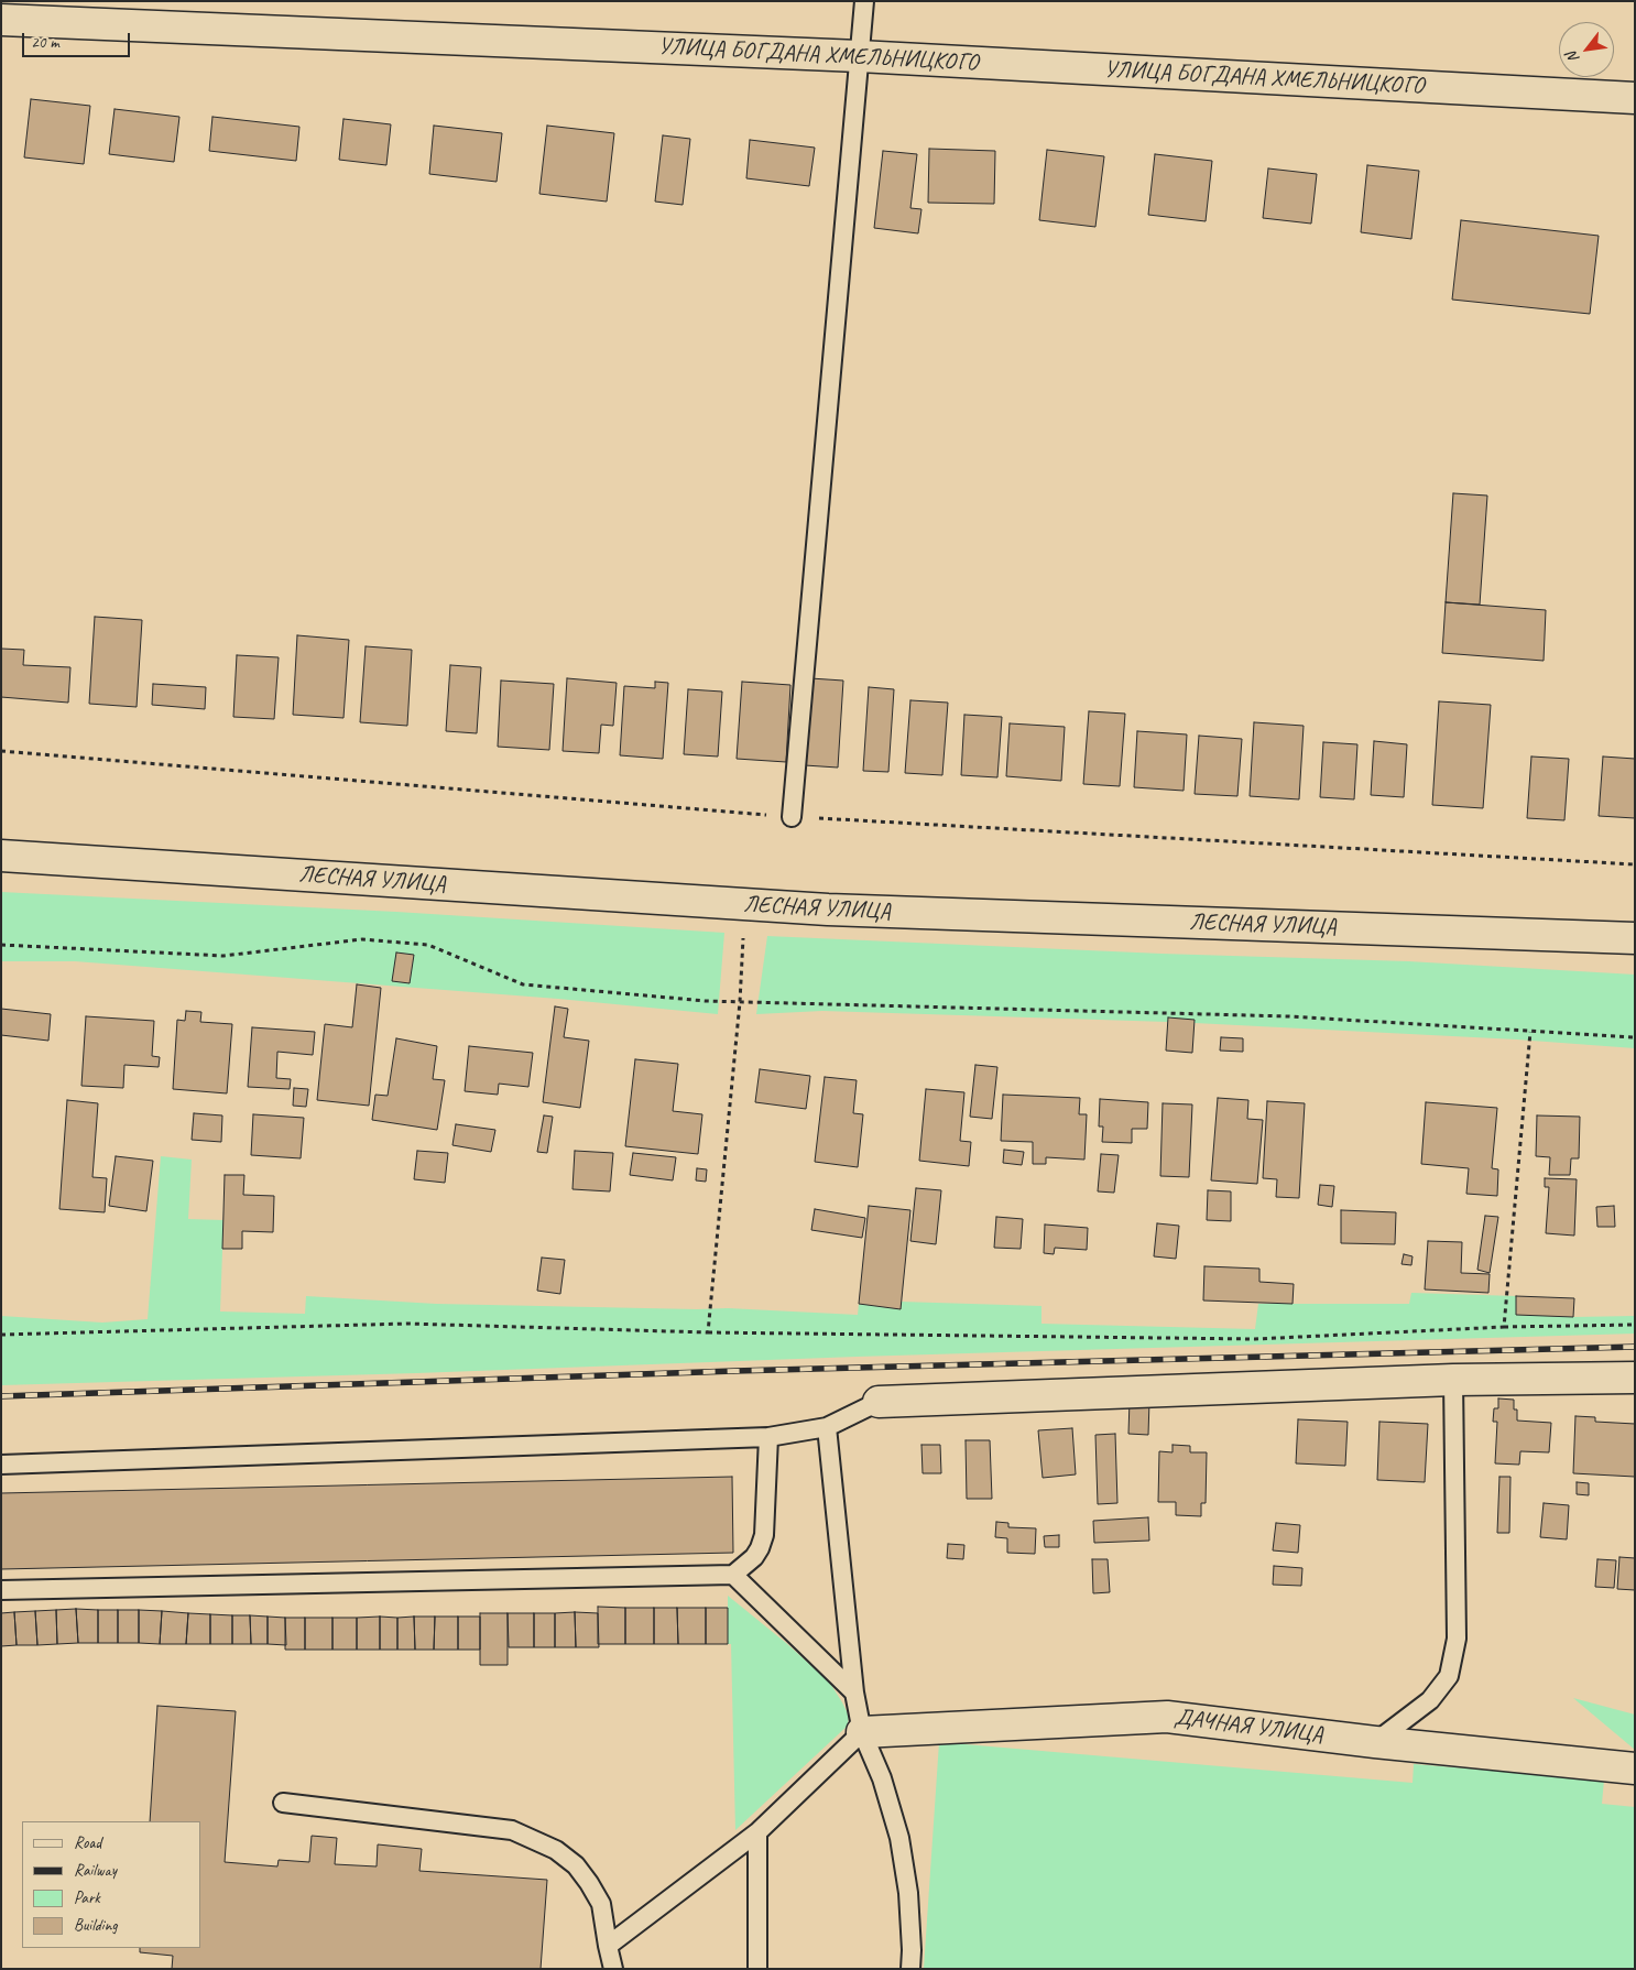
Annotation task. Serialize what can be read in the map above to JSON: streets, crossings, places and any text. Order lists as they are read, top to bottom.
{
  "streets": {
    "street": ["УЛИЦА БОГДАНА ХМЕЛЬНИЦКОГО", "ЛЕСНАЯ УЛИЦА", "ДАЧНАЯ УЛИЦА"]
  },
  "legend": [
    "Road",
    "Railway",
    "Park",
    "Building"
  ],
  "scale_bar": "20 m",
  "north": "bottom left"
}
